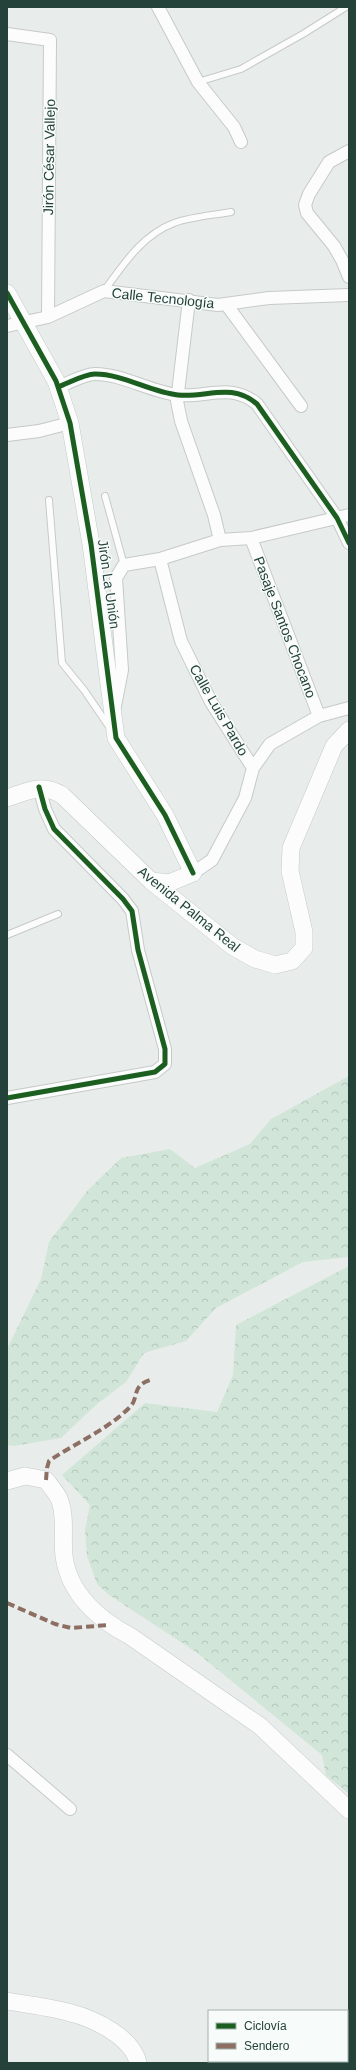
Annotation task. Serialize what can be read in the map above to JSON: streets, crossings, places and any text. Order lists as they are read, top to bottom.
{
  "streets": {
    "main road": ["Jirón La Unión", "Avenida Palma Real"],
    "street": [
      "Jirón César Vallejo",
      "Calle Tecnología",
      "Pasaje Santos Chocano",
      "Calle Luis Pardo"
    ]
  },
  "crossings": [
    ["Jirón César Vallejo", "Calle Tecnología"],
    ["Calle Tecnología", "Jirón La Unión"]
  ],
  "legend": ["Ciclovía", "Sendero"]
}
